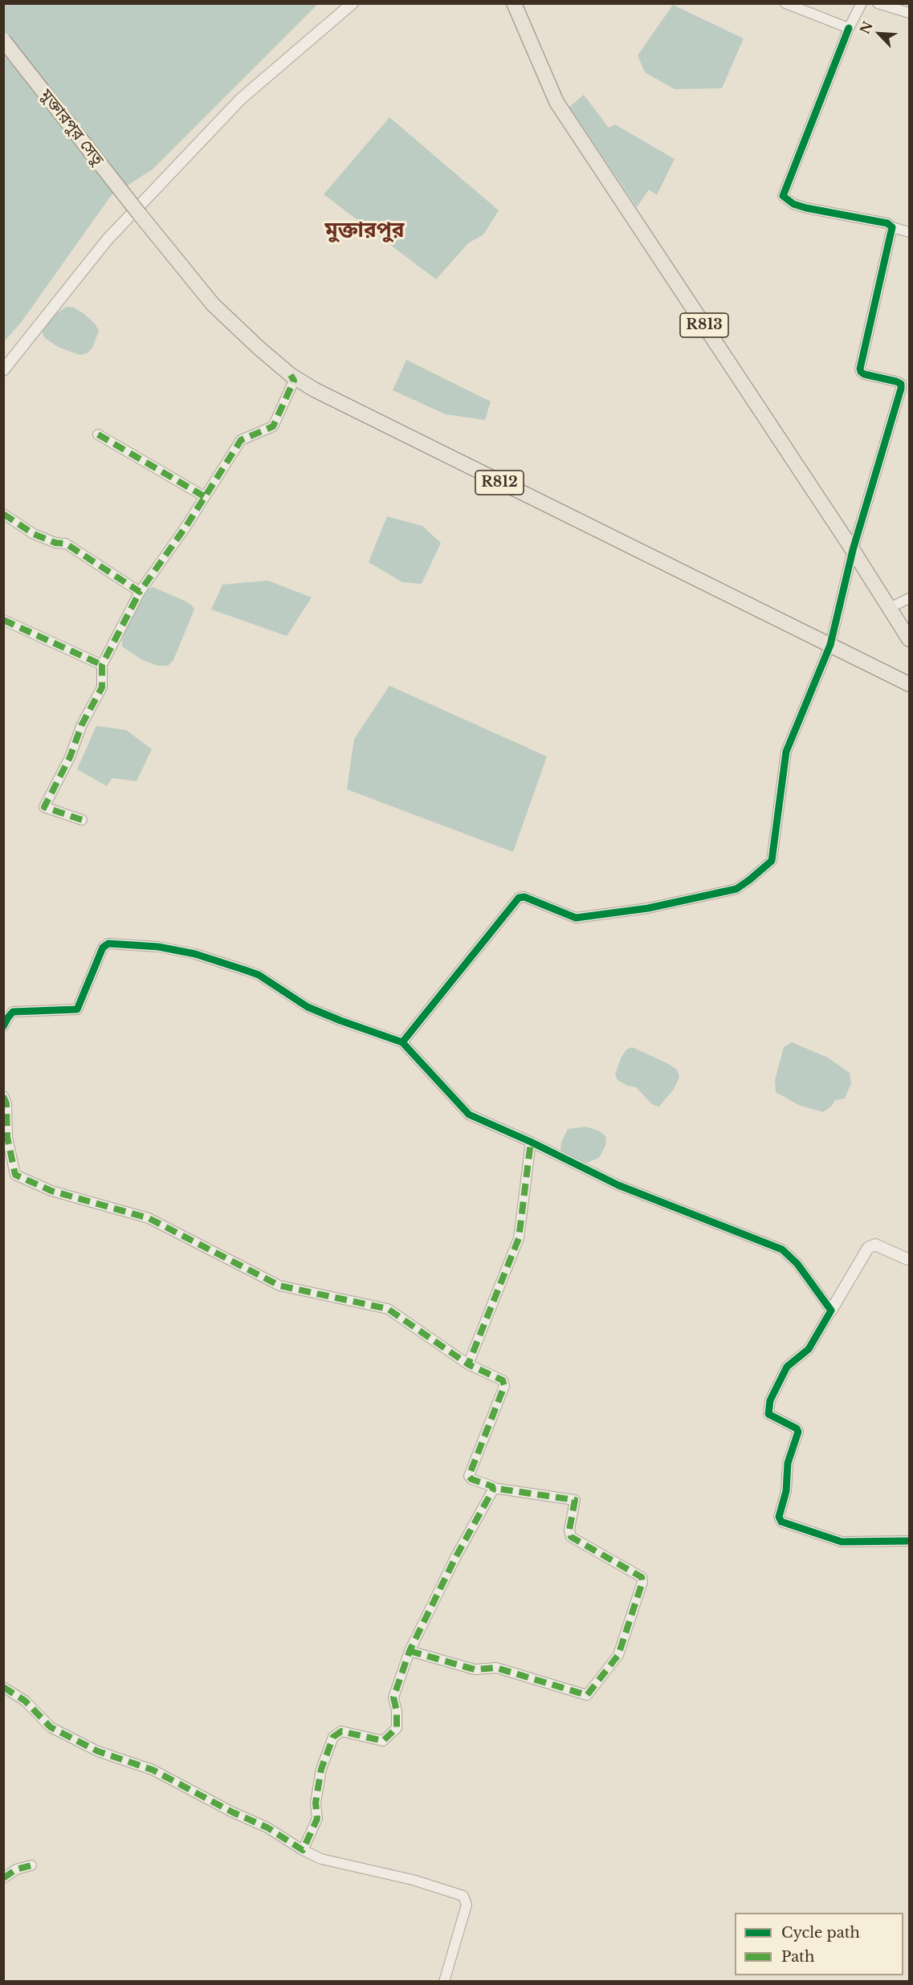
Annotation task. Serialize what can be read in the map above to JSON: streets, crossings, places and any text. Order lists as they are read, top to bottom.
{
  "streets": {
    "main road": ["মুক্তারপুর সেতু", "R813", "R812"]
  },
  "crossings": [
    ["মুক্তারপুর সেতু", "R812"]
  ],
  "districts": ["মুক্তারপুর"],
  "legend": ["Cycle path", "Path"],
  "north": "top left"
}
